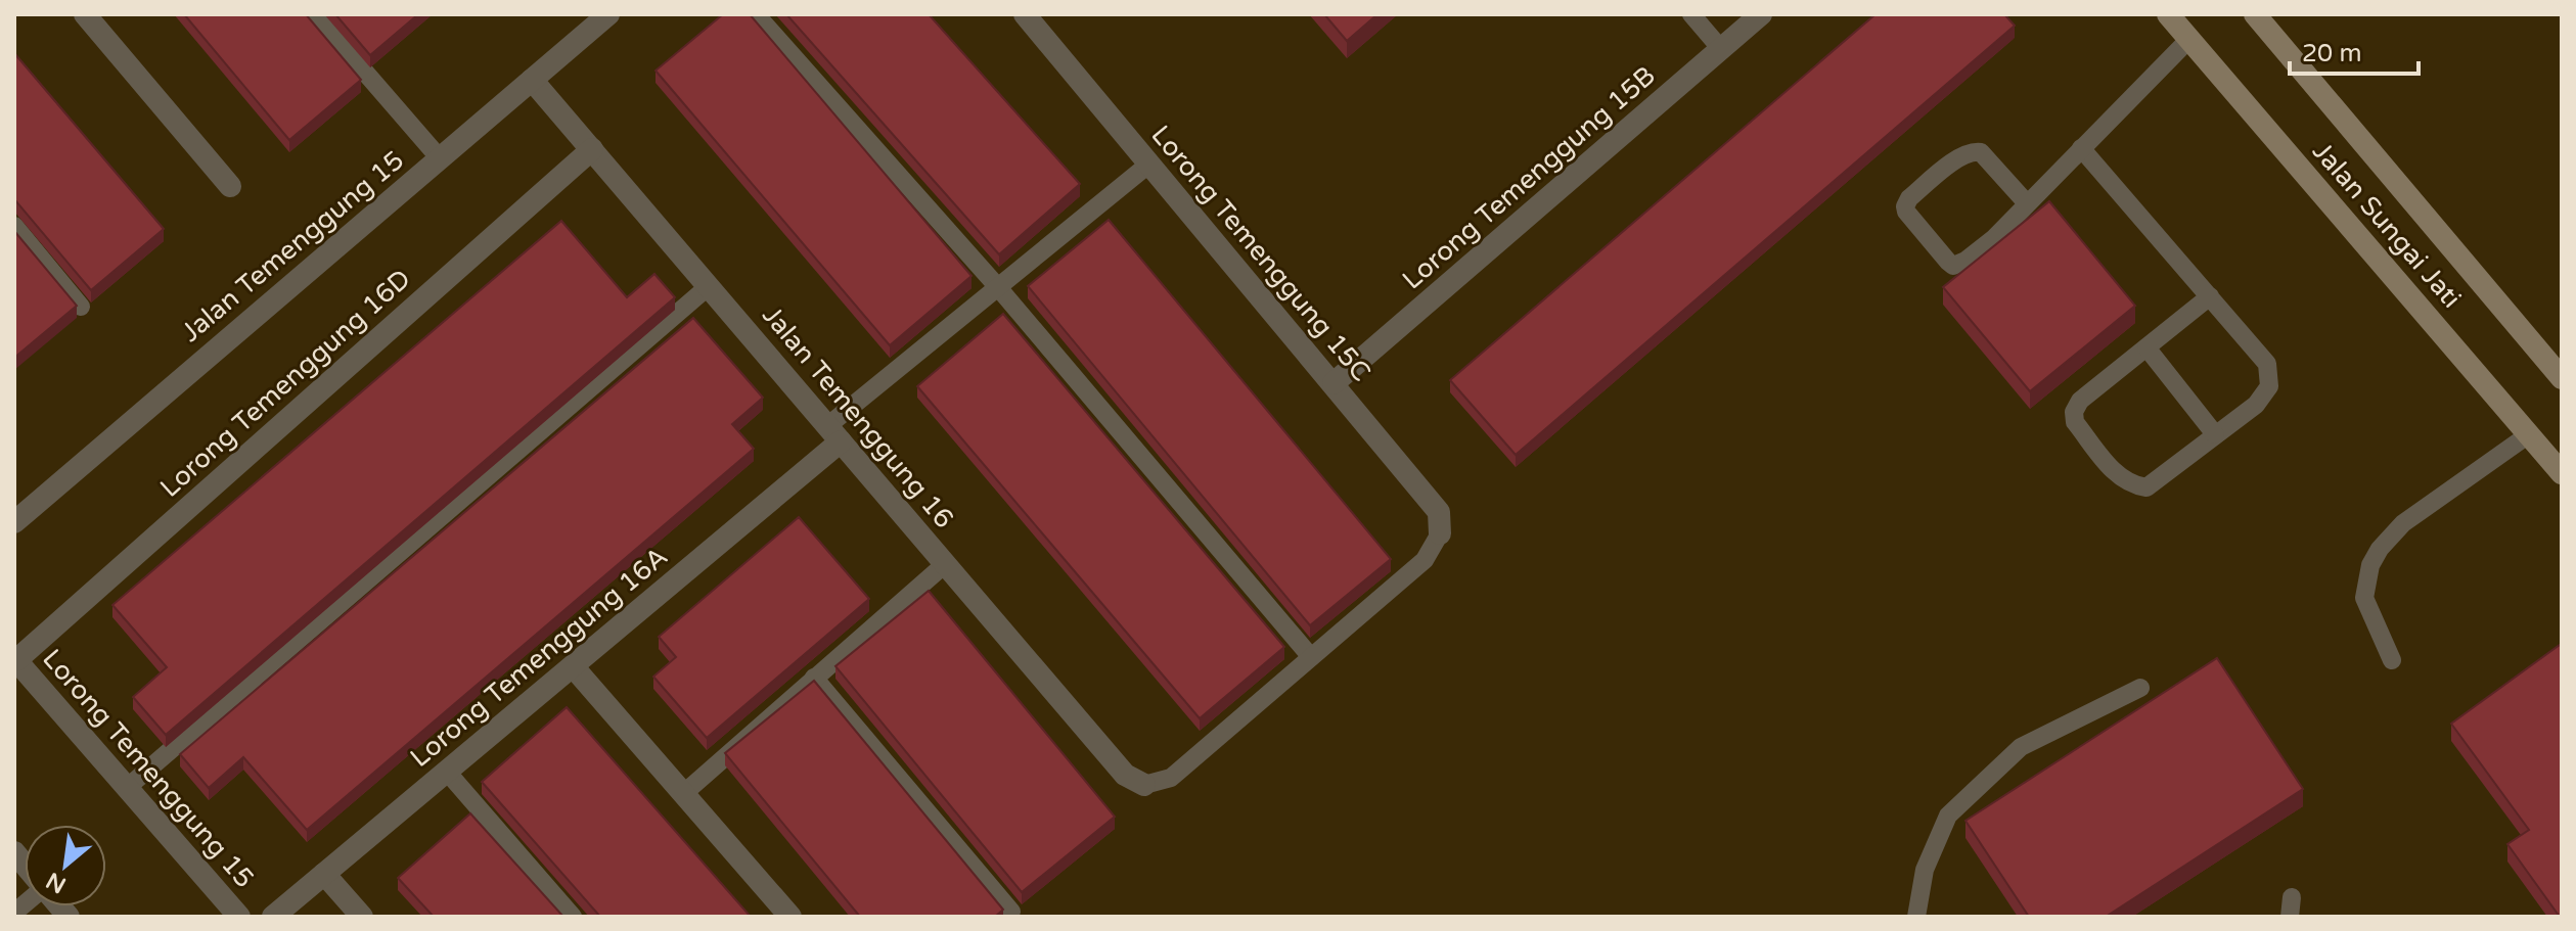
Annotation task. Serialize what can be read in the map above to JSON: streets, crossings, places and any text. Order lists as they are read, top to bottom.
{
  "streets": {
    "main road": ["Jalan Sungai Jati"],
    "street": [
      "Lorong Temenggung 15B",
      "Jalan Temenggung 15",
      "Lorong Temenggung 15C",
      "Lorong Temenggung 16D",
      "Jalan Temenggung 16",
      "Lorong Temenggung 16A",
      "Lorong Temenggung 15"
    ]
  },
  "crossings": [
    ["Lorong Temenggung 15B", "Lorong Temenggung 15C"],
    ["Jalan Temenggung 15", "Jalan Temenggung 16"],
    ["Lorong Temenggung 16D", "Jalan Temenggung 16"],
    ["Lorong Temenggung 16D", "Lorong Temenggung 15"],
    ["Jalan Temenggung 16", "Lorong Temenggung 16A"]
  ],
  "scale_bar": "20 m",
  "north": "bottom left"
}
